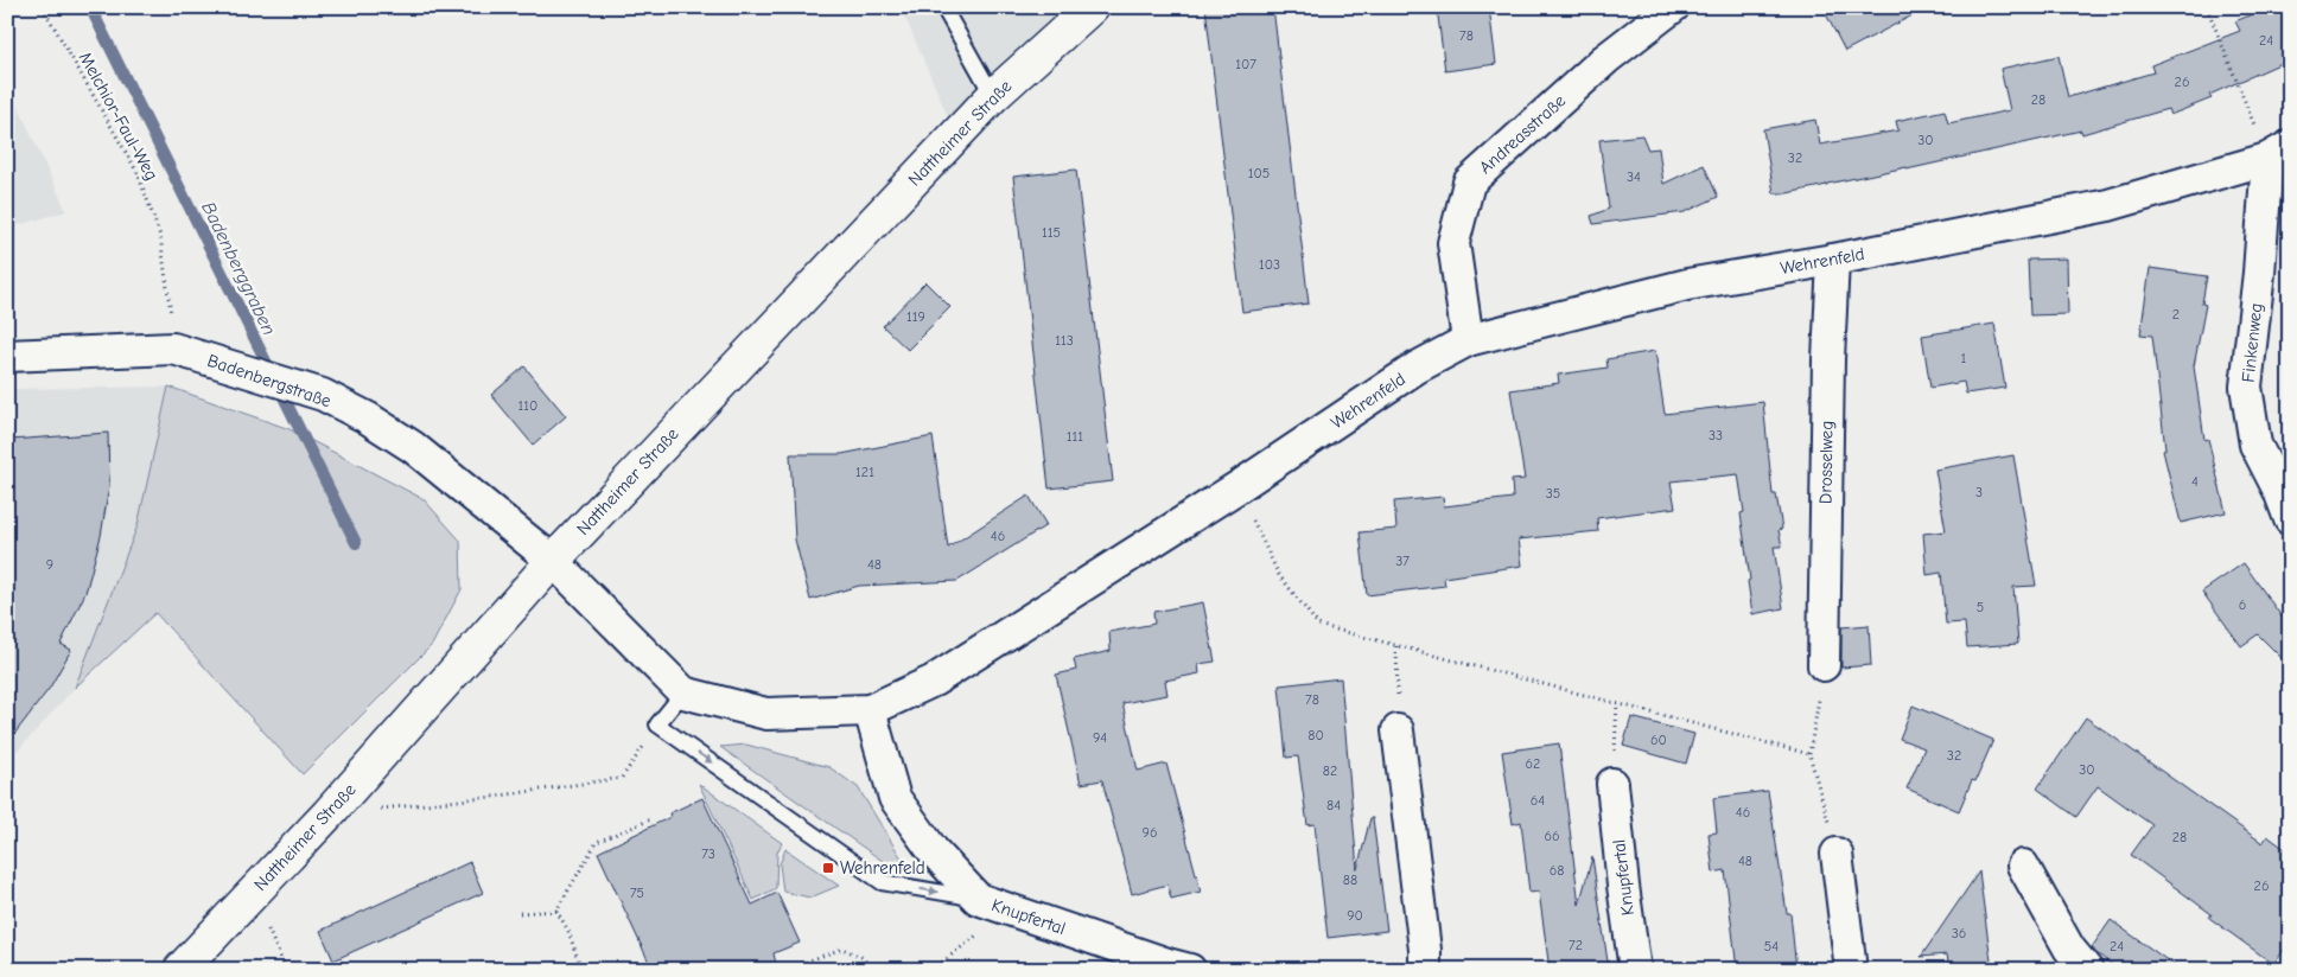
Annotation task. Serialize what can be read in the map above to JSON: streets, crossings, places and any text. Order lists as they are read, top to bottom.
{
  "streets": {
    "street": [
      "Nattheimer Straße",
      "Andreasstraße",
      "Wehrenfeld",
      "Finkenweg",
      "Badenbergstraße",
      "Drosselweg",
      "Knupfertal"
    ],
    "path": ["Melchior-Faul-Weg"]
  },
  "crossings": [
    ["Melchior-Faul-Weg", "Badenbergstraße"],
    ["Nattheimer Straße", "Badenbergstraße"],
    ["Andreasstraße", "Wehrenfeld"],
    ["Wehrenfeld", "Finkenweg"],
    ["Wehrenfeld", "Drosselweg"],
    ["Wehrenfeld", "Knupfertal"]
  ],
  "water": ["Badenberggraben"],
  "places": {
    "transit": ["Wehrenfeld"]
  },
  "house_numbers": [
    "78",
    "24",
    "107",
    "26",
    "28",
    "30",
    "32",
    "105",
    "34",
    "115",
    "103",
    "2",
    "119",
    "113",
    "1",
    "110",
    "33",
    "111",
    "121",
    "4",
    "3",
    "35",
    "46",
    "37",
    "9",
    "48",
    "6",
    "5",
    "78",
    "80",
    "94",
    "60",
    "32",
    "62",
    "30",
    "82",
    "64",
    "84",
    "46",
    "96",
    "66",
    "28",
    "73",
    "48",
    "68",
    "88",
    "26",
    "75",
    "90",
    "36",
    "72",
    "54",
    "24"
  ]
}
